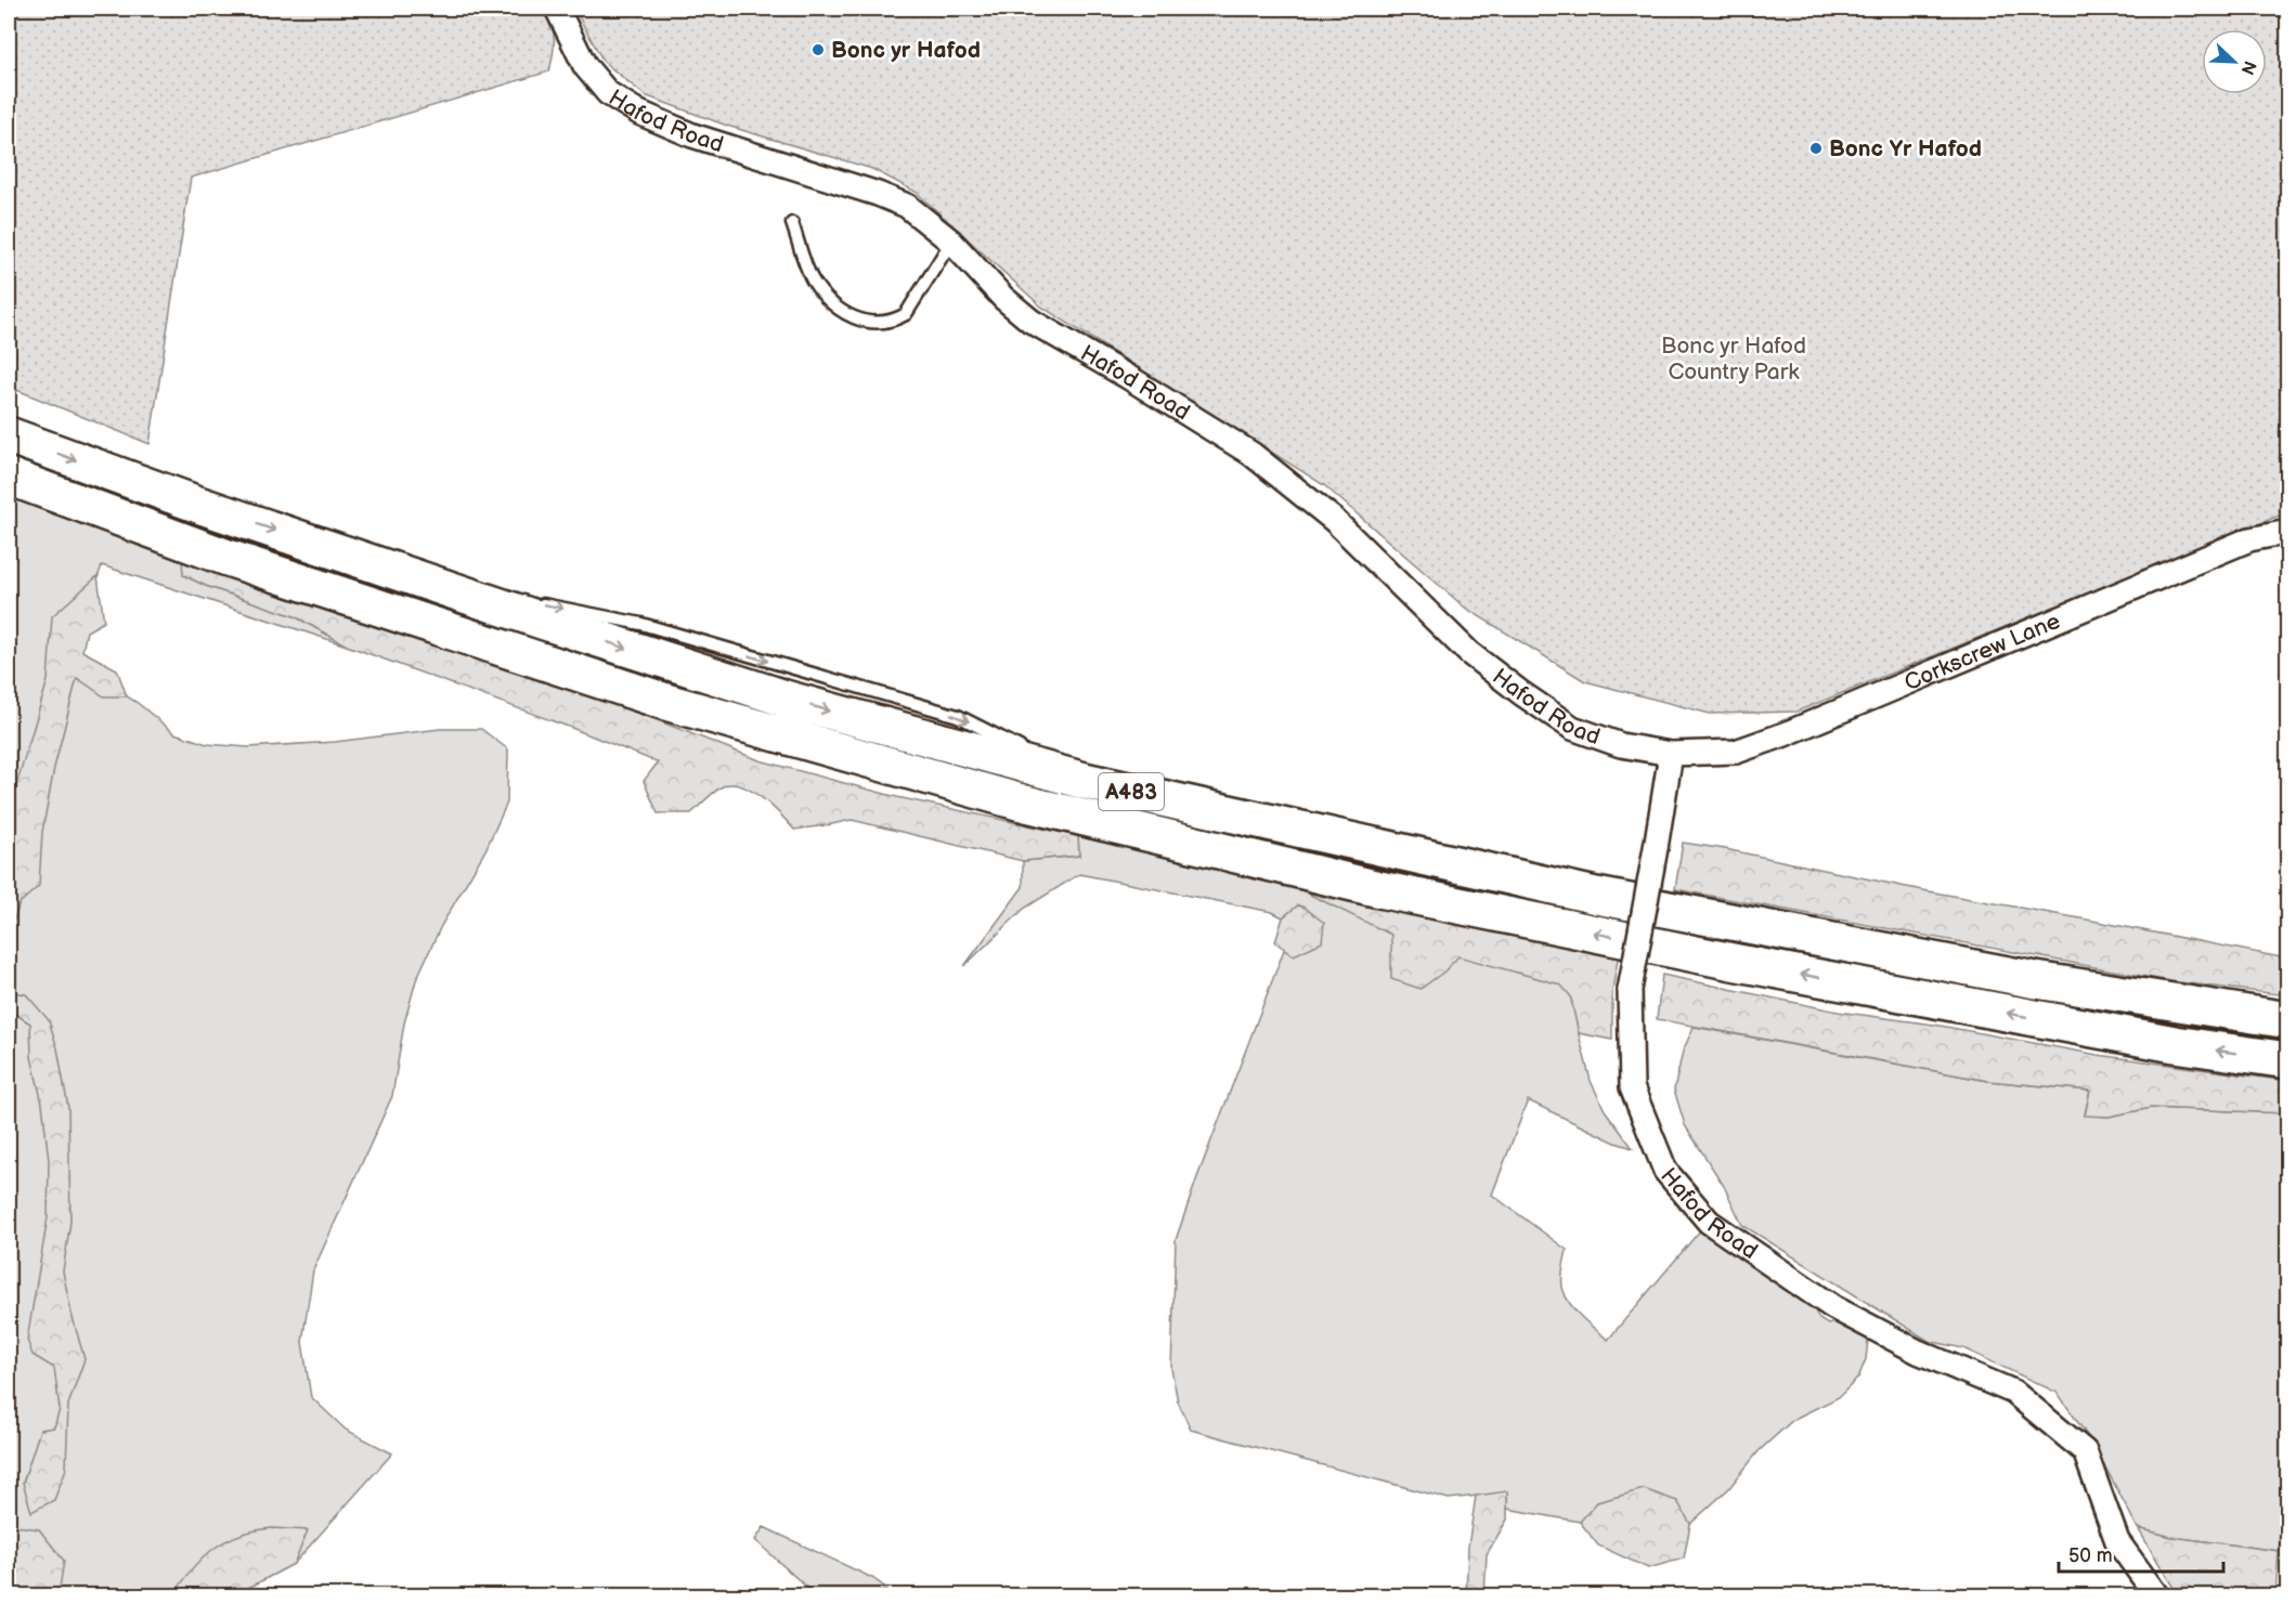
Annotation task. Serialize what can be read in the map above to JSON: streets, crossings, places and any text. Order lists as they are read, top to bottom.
{
  "streets": {
    "highway": ["A483"],
    "street": ["Hafod Road", "Corkscrew Lane"]
  },
  "crossings": [
    ["Hafod Road", "Corkscrew Lane"]
  ],
  "parks": ["Bonc yr Hafod Country Park"],
  "places": ["Bonc yr Hafod", "Bonc Yr Hafod"],
  "scale_bar": "50 m",
  "north": "bottom right"
}
